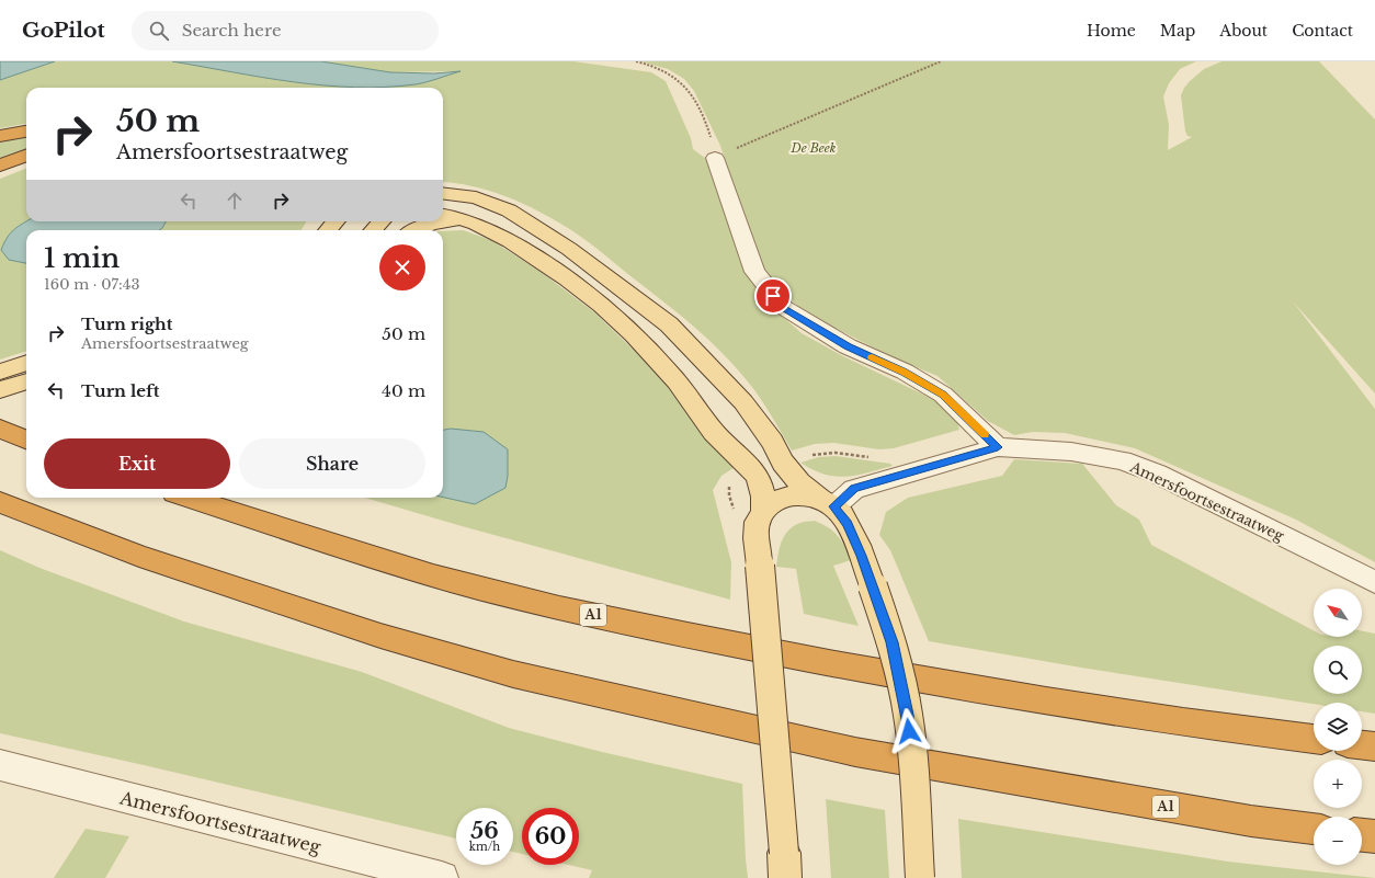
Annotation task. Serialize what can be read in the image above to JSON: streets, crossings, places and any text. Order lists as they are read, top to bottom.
{
  "streets": {
    "highway": ["A1"],
    "street": ["Amersfoortsestraatweg"]
  },
  "parks": ["De Beek"],
  "north": "top left",
  "page": {
    "header": "GoPilot",
    "search": "Search here",
    "nav": [
      "Home",
      "Map",
      "About",
      "Contact"
    ],
    "turn": ["50 m", "Amersfoortsestraatweg"],
    "heading": ["1 min", "160 m · 07:43"],
    "list": [
      {
        "name": "Turn right",
        "note": "Amersfoortsestraatweg",
        "value": "50 m"
      },
      {
        "name": "Turn left",
        "value": "40 m"
      }
    ],
    "buttons": ["Exit", "Share"],
    "map_buttons": ["+", "−"],
    "speed": "56 km/h",
    "limit": "60"
  }
}
